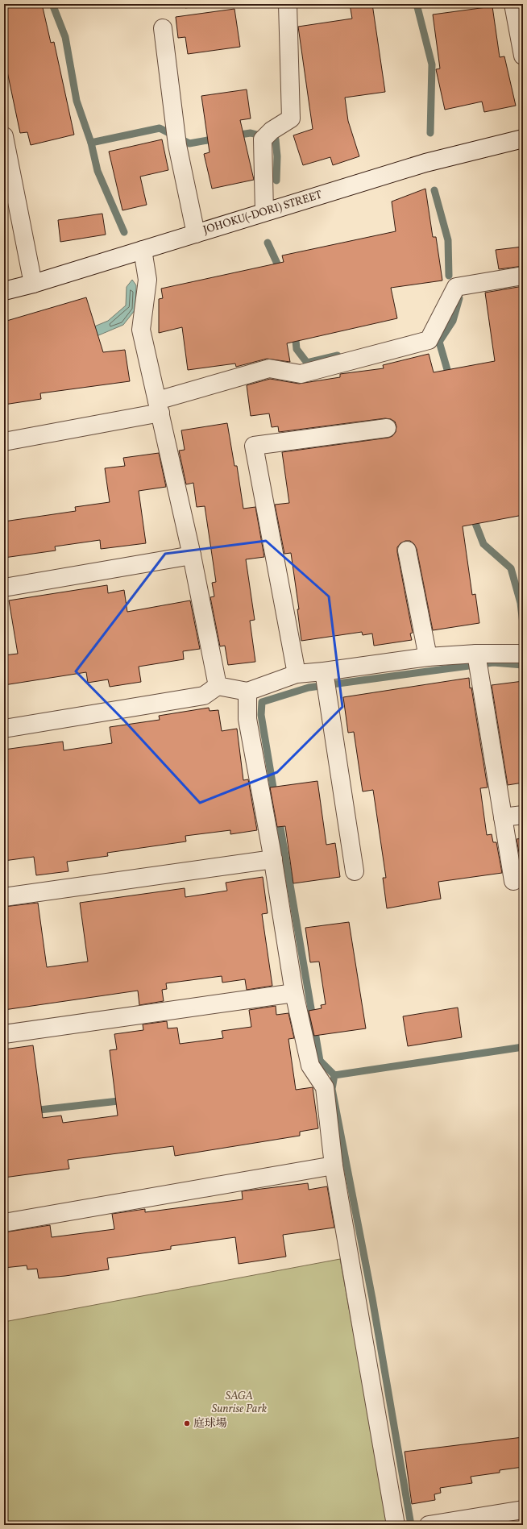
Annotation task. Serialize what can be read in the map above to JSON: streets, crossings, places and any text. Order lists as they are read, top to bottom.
{
  "streets": {
    "street": ["JOHOKU(-DORI) STREET"]
  },
  "parks": ["SAGA Sunrise Park"],
  "places": ["庭球場"]
}
